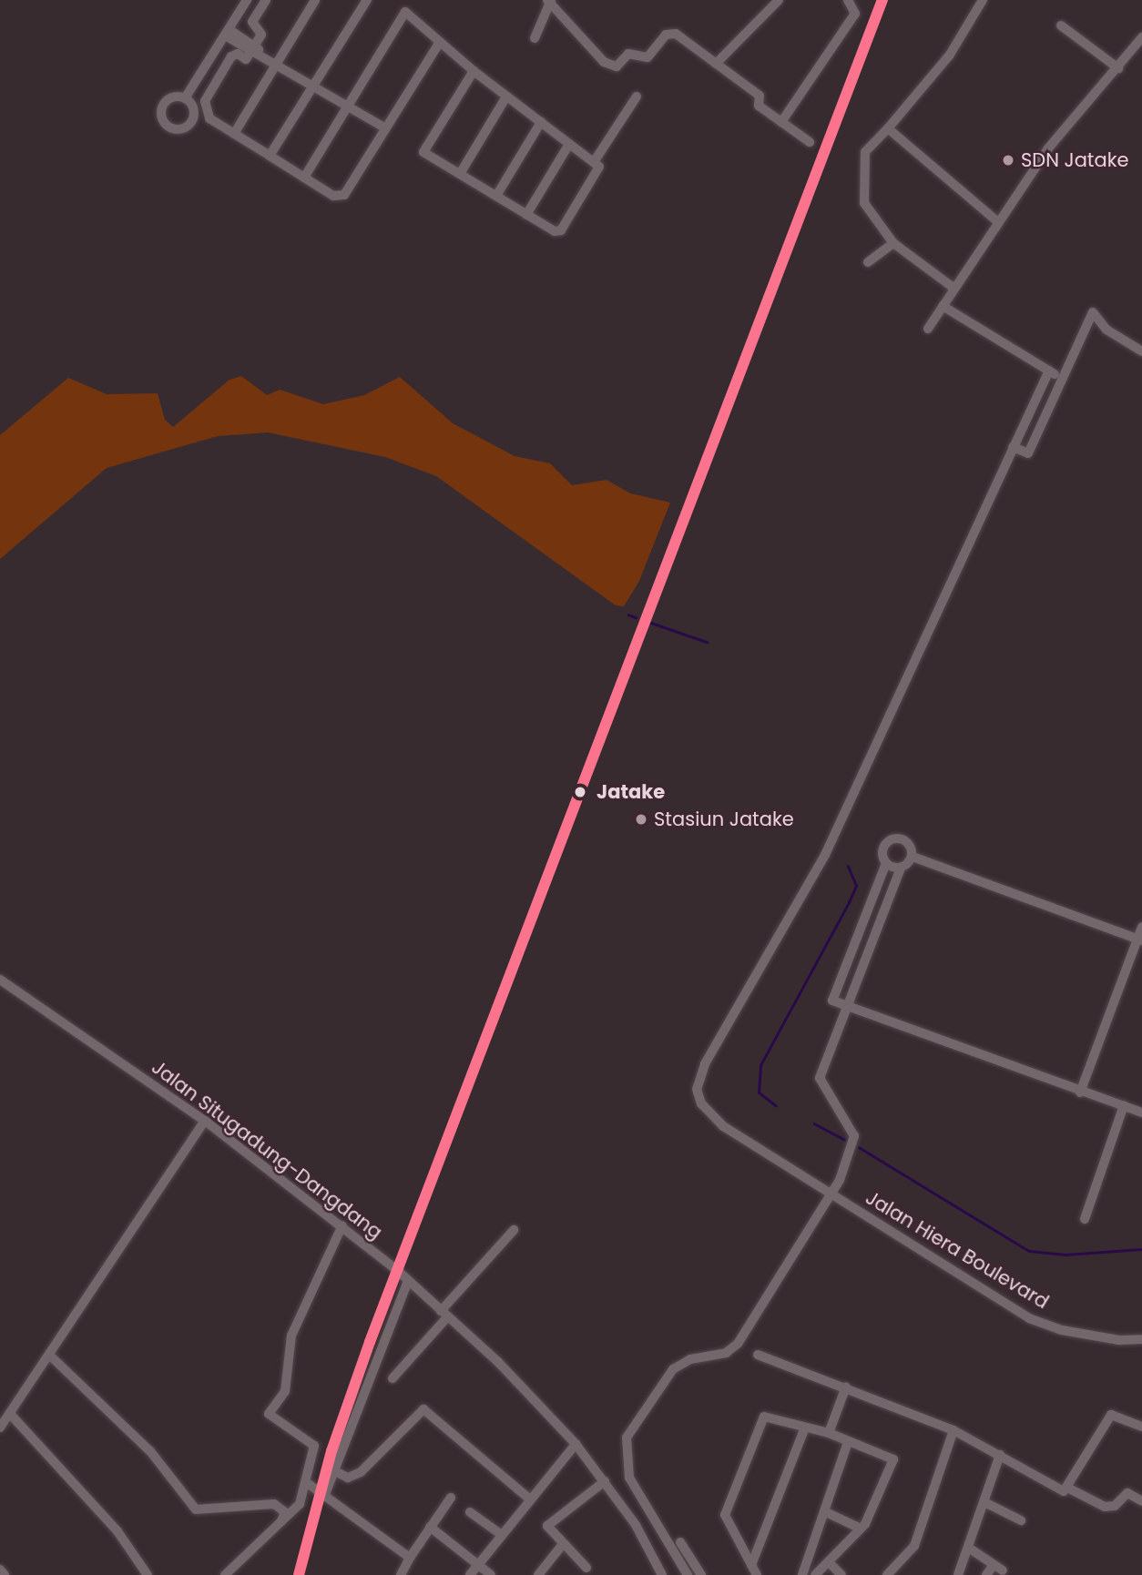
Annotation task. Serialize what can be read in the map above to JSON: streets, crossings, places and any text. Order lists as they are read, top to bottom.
{
  "streets": {
    "street": ["Jalan Situgadung-Dangdang", "Jalan Hiera Boulevard"]
  },
  "places": ["SDN Jatake", "Jatake", "Stasiun Jatake"]
}
